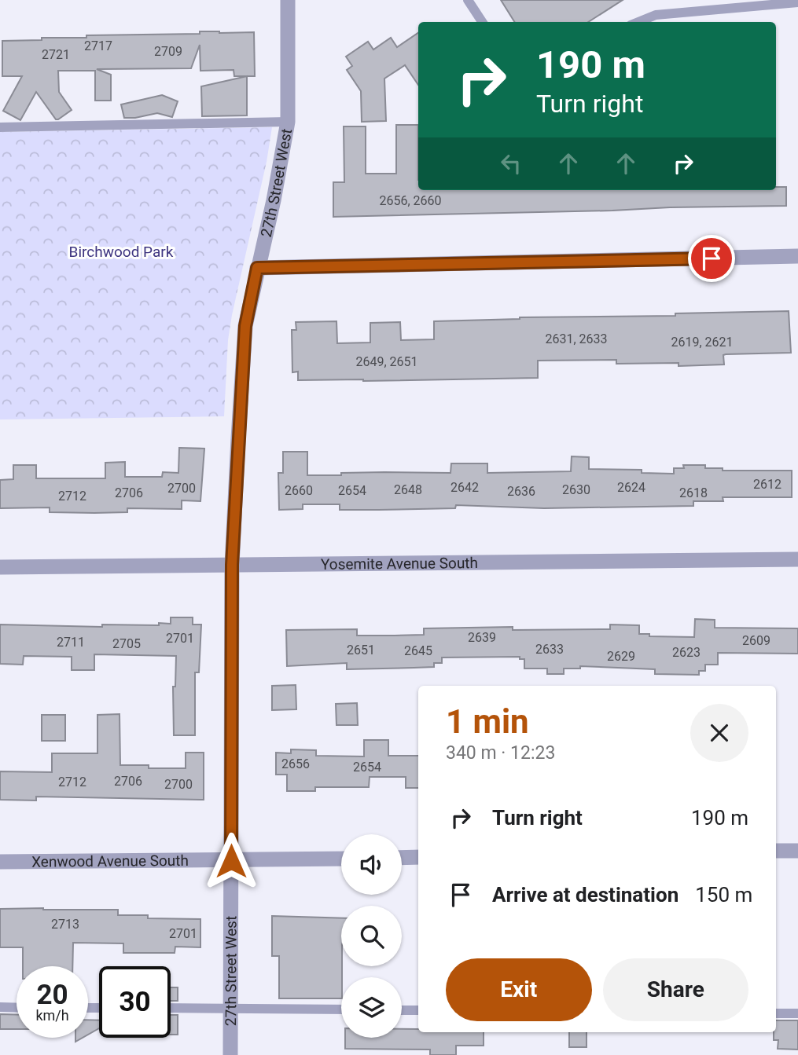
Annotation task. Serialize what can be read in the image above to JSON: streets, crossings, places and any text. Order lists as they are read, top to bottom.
{
  "streets": {
    "street": ["27th Street West", "Yosemite Avenue South", "Xenwood Avenue South"]
  },
  "crossings": [
    ["27th Street West", "Yosemite Avenue South"],
    ["27th Street West", "Xenwood Avenue South"]
  ],
  "parks": ["Birchwood Park"],
  "house_numbers": [
    "2717",
    "2709",
    "2721",
    "2656, 2660",
    "2631, 2633",
    "2619, 2621",
    "2649, 2651",
    "2612",
    "2642",
    "2624",
    "2700",
    "2648",
    "2630",
    "2660",
    "2654",
    "2636",
    "2706",
    "2618",
    "2712",
    "2639",
    "2701",
    "2609",
    "2711",
    "2705",
    "2633",
    "2651",
    "2645",
    "2623",
    "2629",
    "2656",
    "2654",
    "2706",
    "2712",
    "2700",
    "2713",
    "2701"
  ],
  "page": {
    "turn": ["190 m", "Turn right"],
    "heading": ["1 min", "340 m · 12:23"],
    "list": [
      {
        "name": "Turn right",
        "value": "190 m"
      },
      {
        "name": "Arrive at destination",
        "value": "150 m"
      }
    ],
    "buttons": ["Exit", "Share"],
    "speed": "20 km/h",
    "limit": "30"
  }
}
